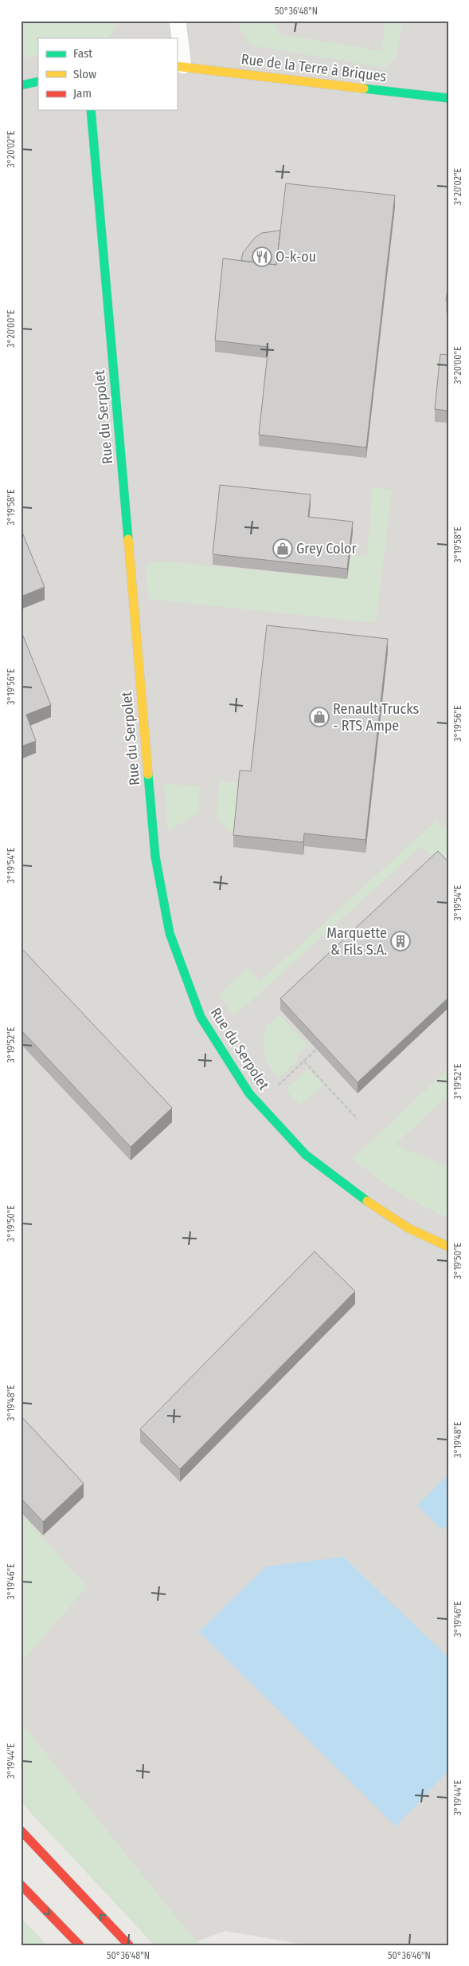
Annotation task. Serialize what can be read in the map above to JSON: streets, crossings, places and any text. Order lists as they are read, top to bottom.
{
  "streets": {
    "main road": ["Rue de la Terre à Briques", "Rue du Serpolet"]
  },
  "places": {
    "restaurant": ["O-k-ou"],
    "shop": ["Grey Color", "Renault Trucks - RTS Ampe"],
    "building": ["Marquette & Fils S.A."]
  },
  "legend": ["Fast", "Slow", "Jam"],
  "coordinates": [
    "50°36'48\"N",
    "3°20'02\"E",
    "3°20'00\"E",
    "3°19'58\"E",
    "3°19'56\"E",
    "3°19'54\"E",
    "3°19'52\"E",
    "3°19'50\"E",
    "3°19'48\"E",
    "3°19'46\"E",
    "3°19'44\"E",
    "50°36'46\"N"
  ]
}
